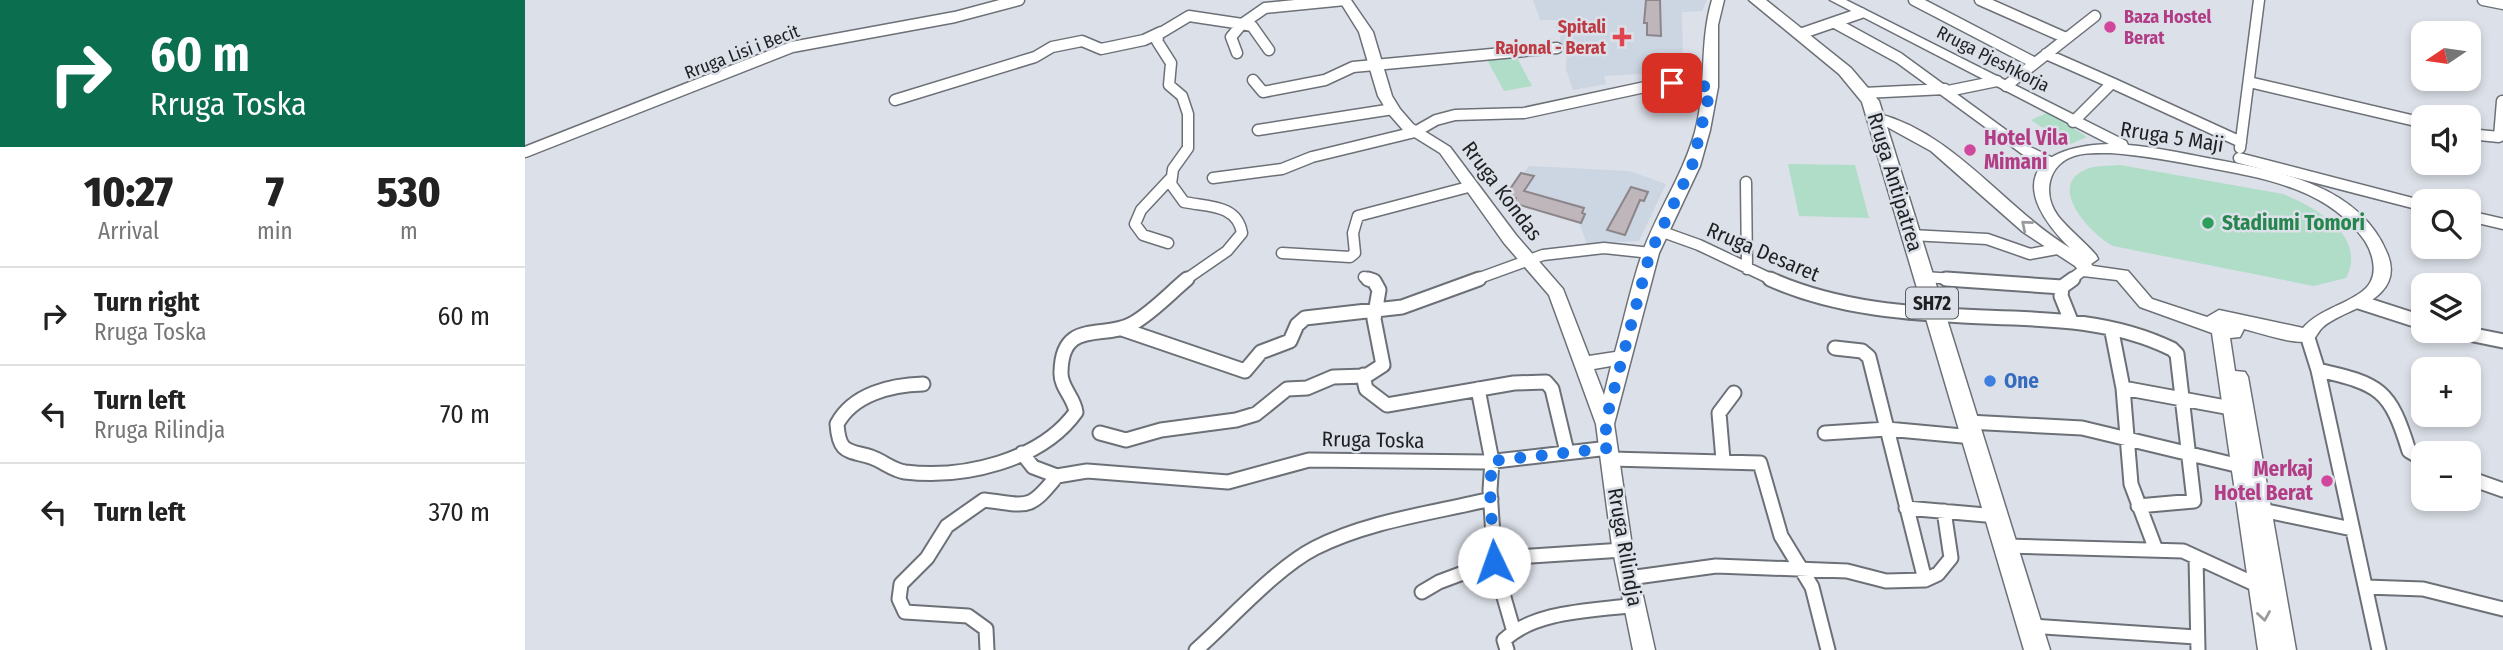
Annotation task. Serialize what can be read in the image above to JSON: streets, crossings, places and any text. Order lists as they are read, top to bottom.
{
  "streets": {
    "main road": ["Rruga Antipatrea", "SH72"],
    "street": [
      "Rruga Lisi i Becit",
      "Rruga Pjeshkorja",
      "Rruga 5 Maji",
      "Rruga Kondas",
      "Rruga Desaret",
      "Rruga Toska",
      "Rruga Rilindja"
    ]
  },
  "crossings": [
    ["Rruga Pjeshkorja", "Rruga 5 Maji"],
    ["Rruga Antipatrea", "Rruga Desaret"],
    ["Rruga Kondas", "Rruga Rilindja"],
    ["Rruga Desaret", "Rruga Rilindja"],
    ["Rruga Toska", "Rruga Rilindja"]
  ],
  "places": {
    "other": [
      "Baza Hostel Berat",
      "Hotel Vila Mimani",
      "Stadiumi Tomori",
      "One",
      "Merkaj Hotel Berat"
    ],
    "health": ["Spitali Rajonal - Berat"]
  },
  "north": "left",
  "page": {
    "turn": ["60 m", "Rruga Toska"],
    "map_buttons": ["+", "−"],
    "eta": [
      "10:27",
      "Arrival",
      "7",
      "min",
      "530",
      "m"
    ],
    "list": [
      {
        "name": "Turn right",
        "note": "Rruga Toska",
        "value": "60 m"
      },
      {
        "name": "Turn left",
        "note": "Rruga Rilindja",
        "value": "70 m"
      },
      {
        "name": "Turn left",
        "value": "370 m"
      }
    ]
  }
}
